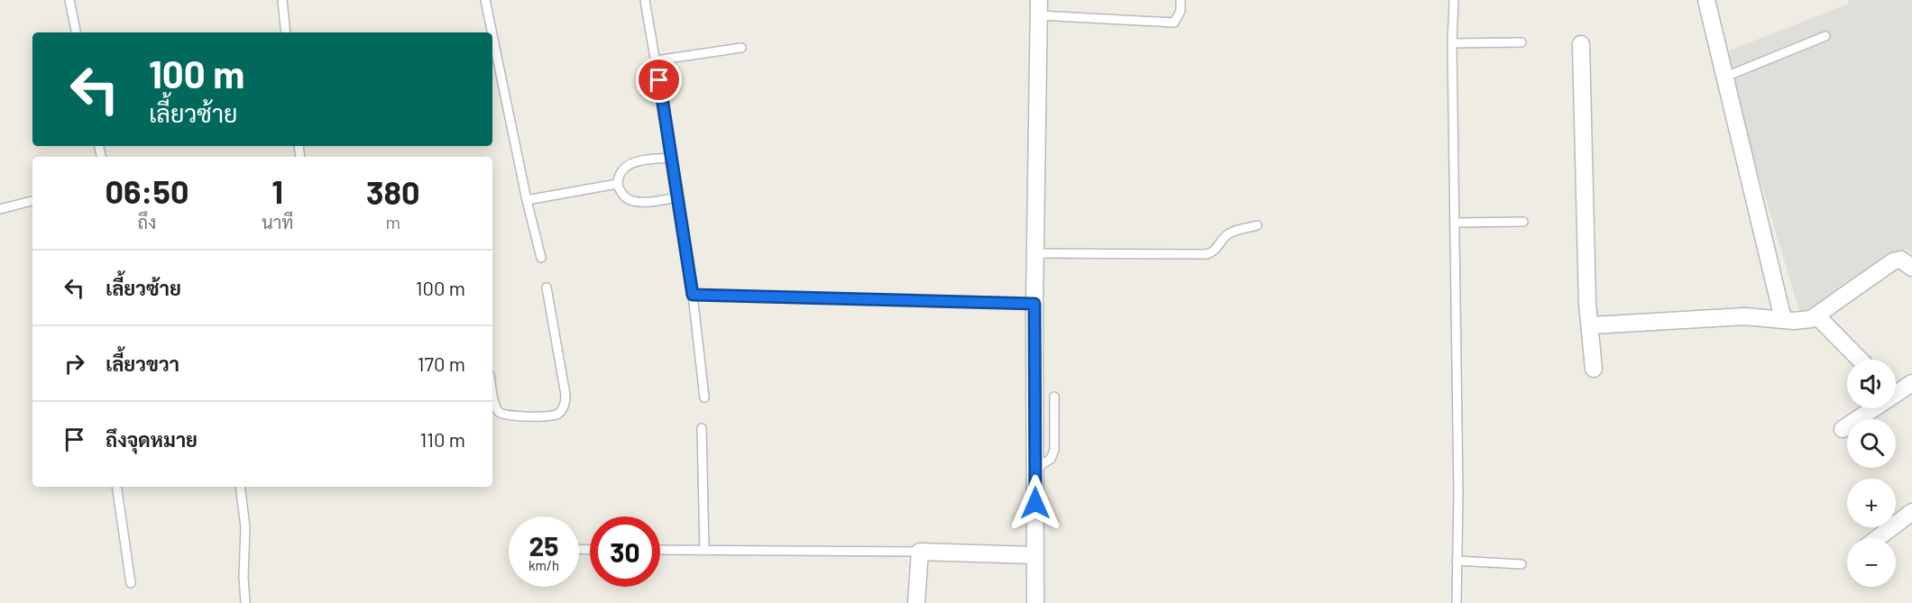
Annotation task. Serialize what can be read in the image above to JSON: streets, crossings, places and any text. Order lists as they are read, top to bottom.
{
  "page": {
    "turn": ["100 m", "เลี้ยวซ้าย"],
    "eta": [
      "06:50",
      "ถึง",
      "1",
      "นาที",
      "380",
      "m"
    ],
    "list": [
      {
        "name": "เลี้ยวซ้าย",
        "value": "100 m"
      },
      {
        "name": "เลี้ยวขวา",
        "value": "170 m"
      },
      {
        "name": "ถึงจุดหมาย",
        "value": "110 m"
      }
    ],
    "map_buttons": ["+", "−"],
    "speed": "25 km/h",
    "limit": "30"
  }
}
